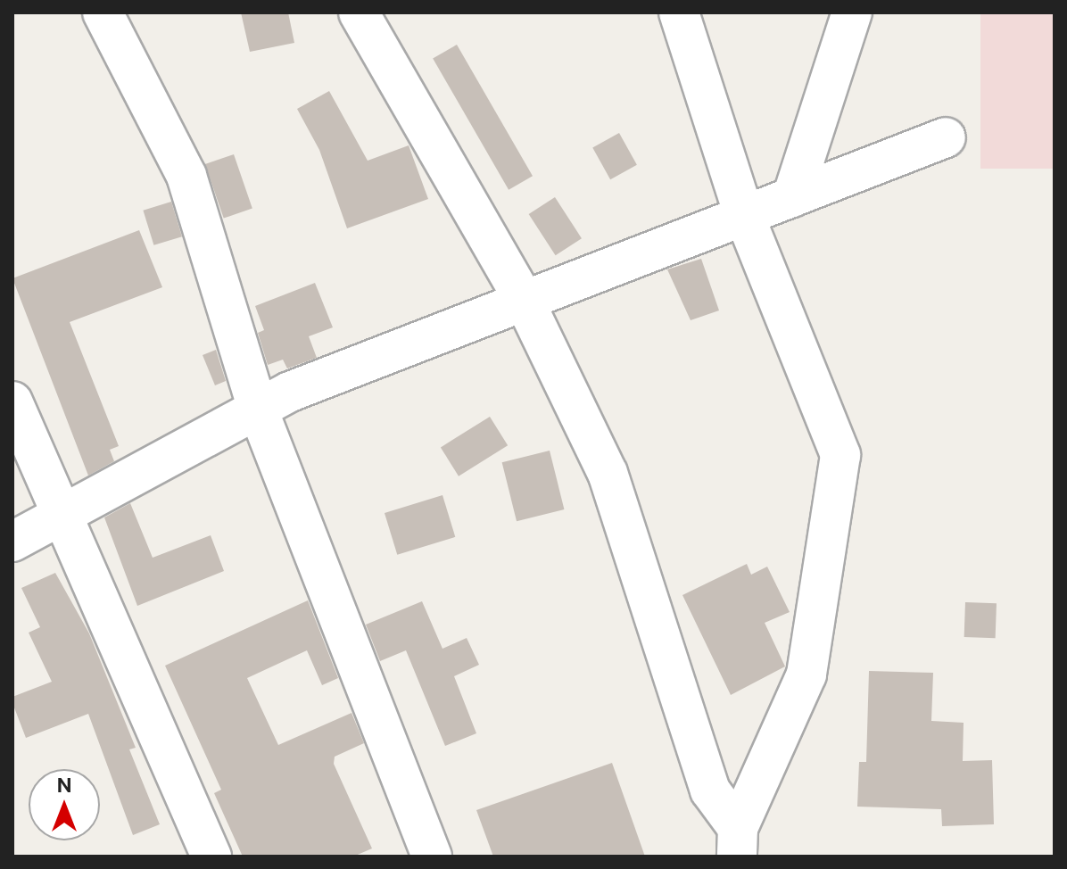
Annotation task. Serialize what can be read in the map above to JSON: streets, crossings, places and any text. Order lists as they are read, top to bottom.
{
  "north": "top"
}
